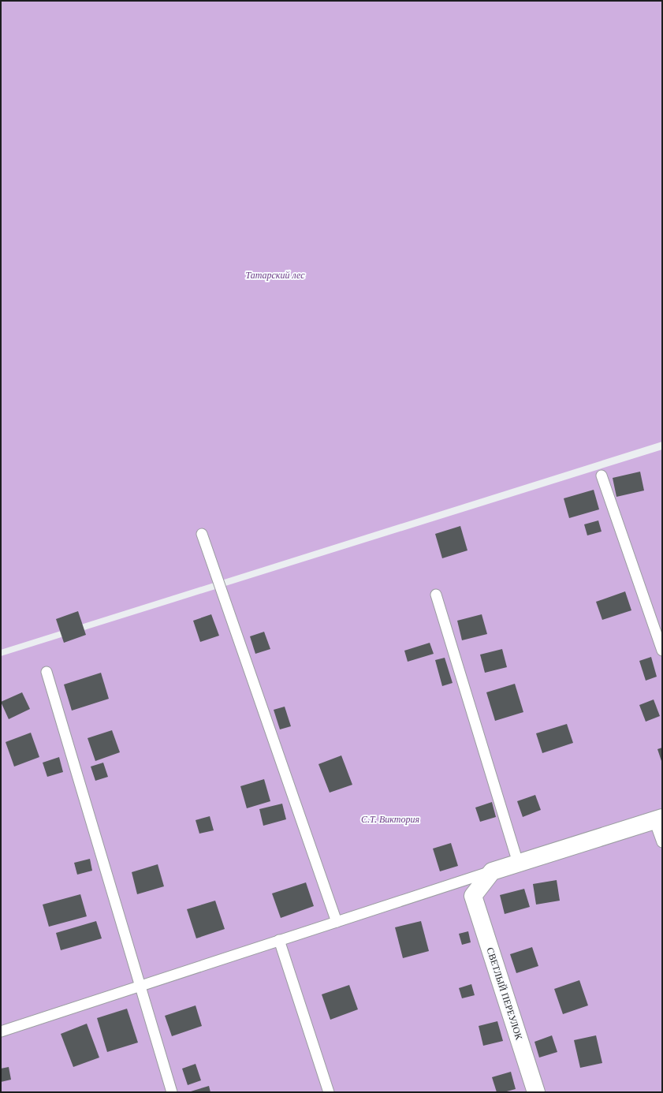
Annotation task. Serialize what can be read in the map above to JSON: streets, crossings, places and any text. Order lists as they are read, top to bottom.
{
  "streets": {
    "street": ["СВЕТЛЫЙ ПЕРЕУЛОК"]
  },
  "parks": ["Татарский лес", "С.Т. Виктория"]
}
